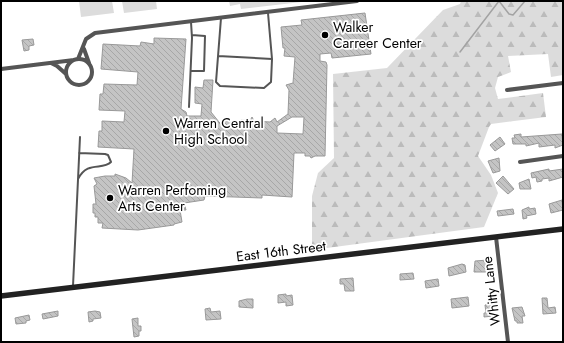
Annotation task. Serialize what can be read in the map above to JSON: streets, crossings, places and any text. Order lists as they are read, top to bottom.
{
  "streets": {
    "street": ["East 16th Street", "Whitty Lane"]
  },
  "crossings": [
    ["East 16th Street", "Whitty Lane"]
  ],
  "places": ["Walker Carreer Center", "Warren Central High School", "Warren Perfoming Arts Center"]
}
